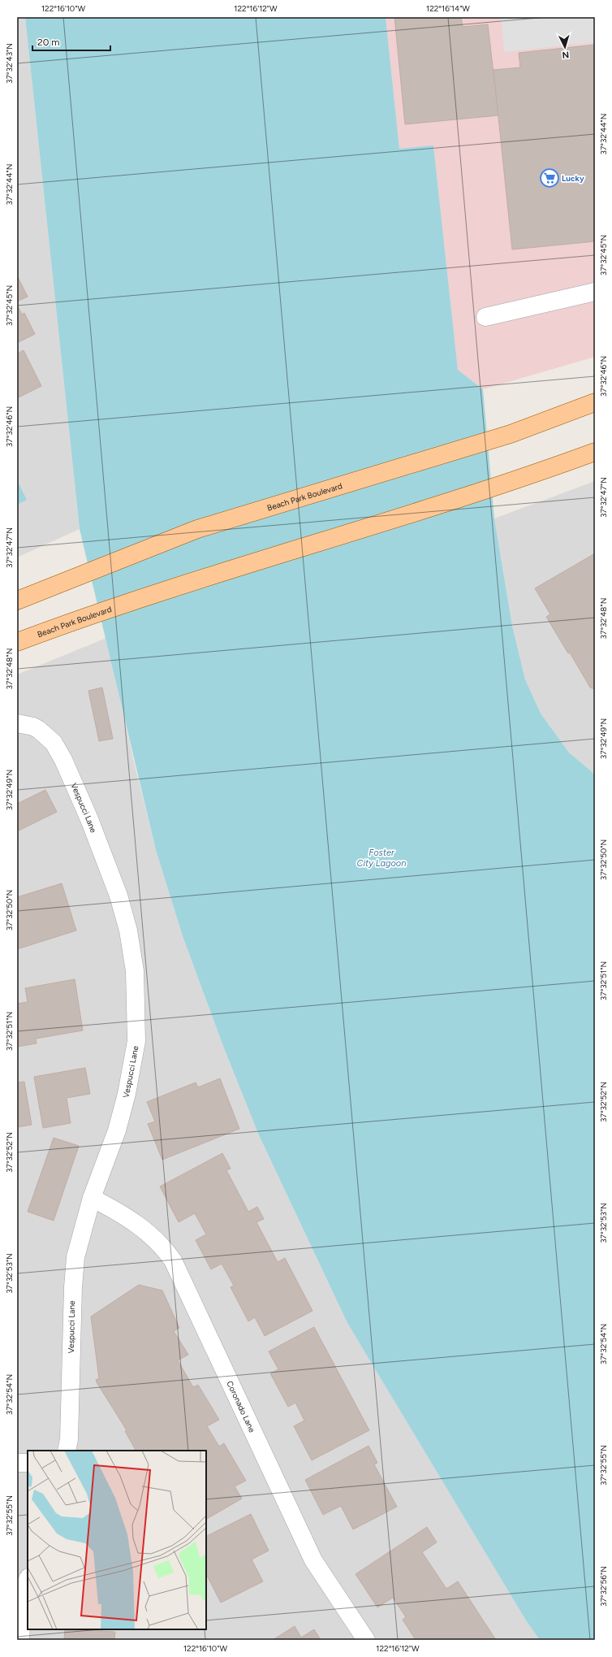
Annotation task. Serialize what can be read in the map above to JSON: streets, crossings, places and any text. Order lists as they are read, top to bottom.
{
  "streets": {
    "main road": ["Beach Park Boulevard"],
    "street": ["Vespucci Lane", "Coronado Lane"]
  },
  "crossings": [
    ["Vespucci Lane", "Coronado Lane"]
  ],
  "water": ["Foster City Lagoon"],
  "places": {
    "supermarket": ["Lucky"]
  },
  "scale_bar": "20 m",
  "north": "bottom",
  "coordinates": [
    "122°16'10\"W",
    "122°16'12\"W",
    "122°16'14\"W",
    "37°32'43\"N",
    "37°32'44\"N",
    "37°32'45\"N",
    "37°32'46\"N",
    "37°32'47\"N",
    "37°32'48\"N",
    "37°32'49\"N",
    "37°32'50\"N",
    "37°32'51\"N",
    "37°32'52\"N",
    "37°32'53\"N",
    "37°32'54\"N",
    "37°32'55\"N",
    "37°32'56\"N"
  ]
}
